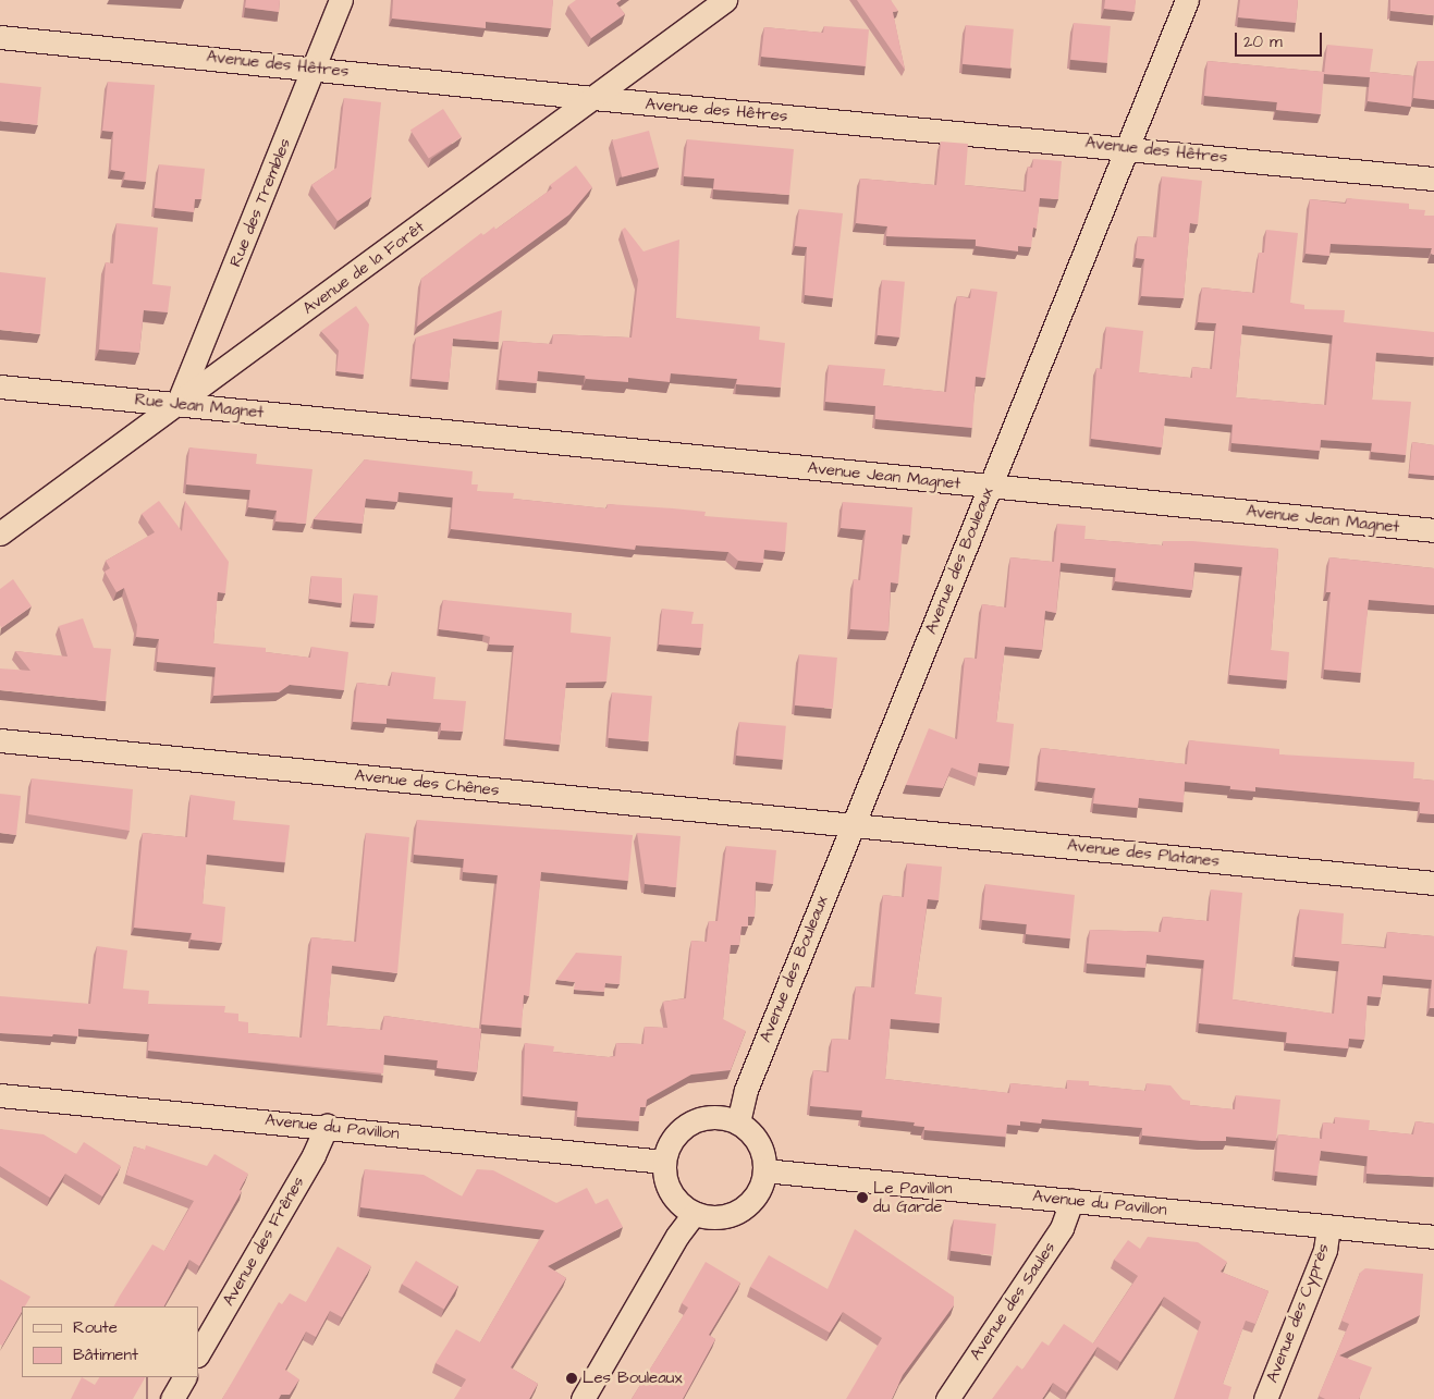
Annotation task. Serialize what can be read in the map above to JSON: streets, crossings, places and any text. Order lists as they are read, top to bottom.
{
  "streets": {
    "street": [
      "Avenue des Hêtres",
      "Rue des Trembles",
      "Avenue de la Forêt",
      "Rue Jean Magnet",
      "Avenue Jean Magnet",
      "Avenue des Bouleaux",
      "Avenue des Chênes",
      "Avenue des Platanes",
      "Avenue du Pavillon",
      "Avenue des Frênes",
      "Avenue des Saules",
      "Avenue des Cyprès"
    ]
  },
  "crossings": [
    ["Avenue des Hêtres", "Rue des Trembles"],
    ["Avenue des Hêtres", "Avenue de la Forêt"],
    ["Avenue des Hêtres", "Avenue des Bouleaux"],
    ["Rue des Trembles", "Avenue de la Forêt"],
    ["Rue des Trembles", "Rue Jean Magnet"],
    ["Avenue de la Forêt", "Rue Jean Magnet"],
    ["Rue Jean Magnet", "Avenue Jean Magnet"],
    ["Avenue Jean Magnet", "Avenue des Bouleaux"],
    ["Avenue des Bouleaux", "Avenue des Chênes"],
    ["Avenue des Bouleaux", "Avenue des Platanes"],
    ["Avenue des Bouleaux", "Avenue du Pavillon"],
    ["Avenue des Chênes", "Avenue des Platanes"],
    ["Avenue du Pavillon", "Avenue des Frênes"],
    ["Avenue du Pavillon", "Avenue des Saules"],
    ["Avenue du Pavillon", "Avenue des Cyprès"]
  ],
  "places": ["Le Pavillon du Garde", "Les Bouleaux"],
  "legend": ["Route", "Bâtiment"],
  "scale_bar": "20 m"
}
